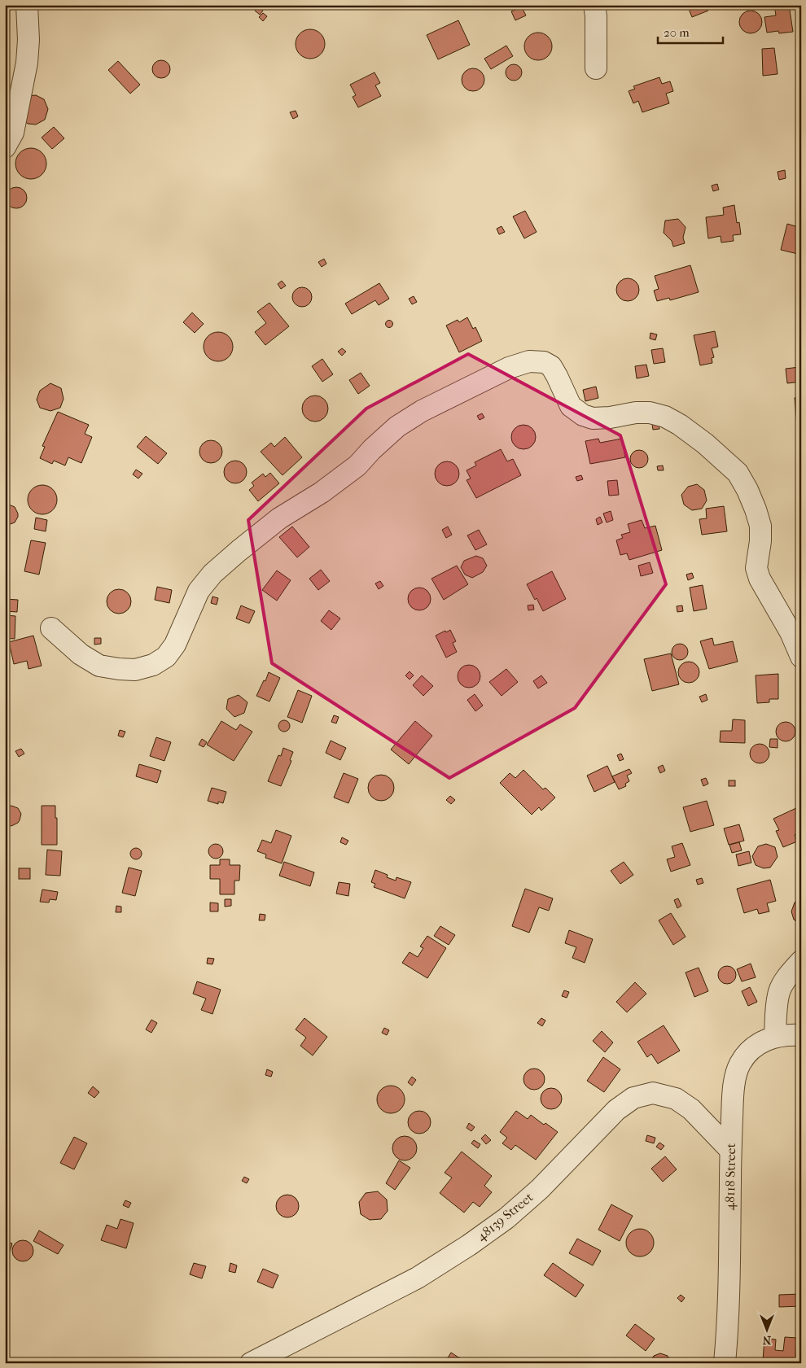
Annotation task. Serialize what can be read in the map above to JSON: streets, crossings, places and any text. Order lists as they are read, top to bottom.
{
  "streets": {
    "street": ["48118 Street", "48139 Street"]
  },
  "crossings": [
    ["48118 Street", "48139 Street"]
  ],
  "scale_bar": "20 m",
  "north": "bottom"
}
